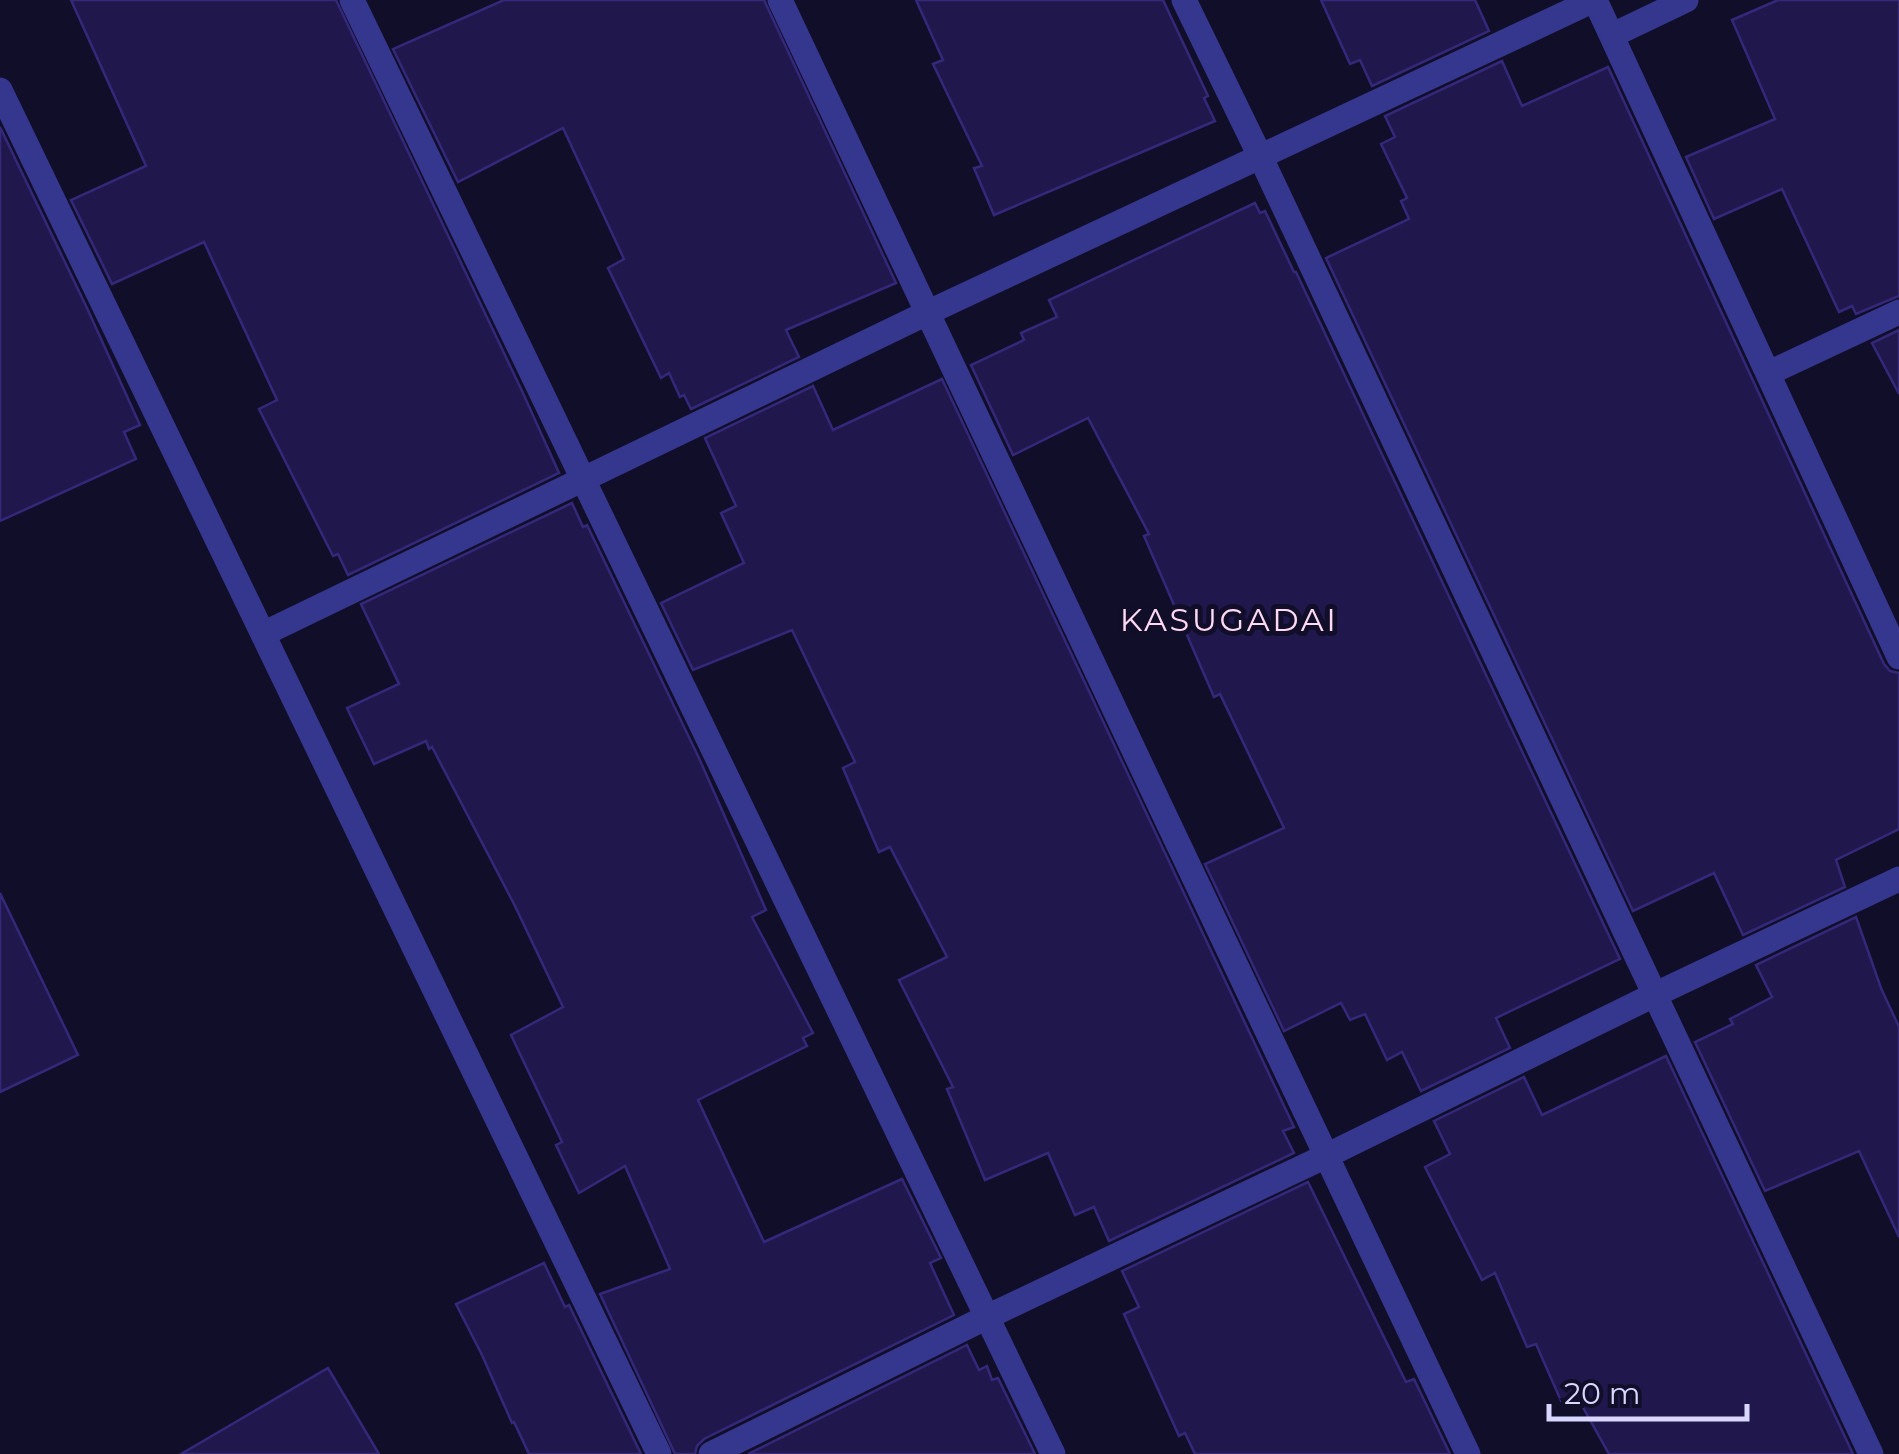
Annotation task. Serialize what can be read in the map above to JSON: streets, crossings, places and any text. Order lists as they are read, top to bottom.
{
  "districts": ["KASUGADAI"],
  "scale_bar": "20 m"
}
